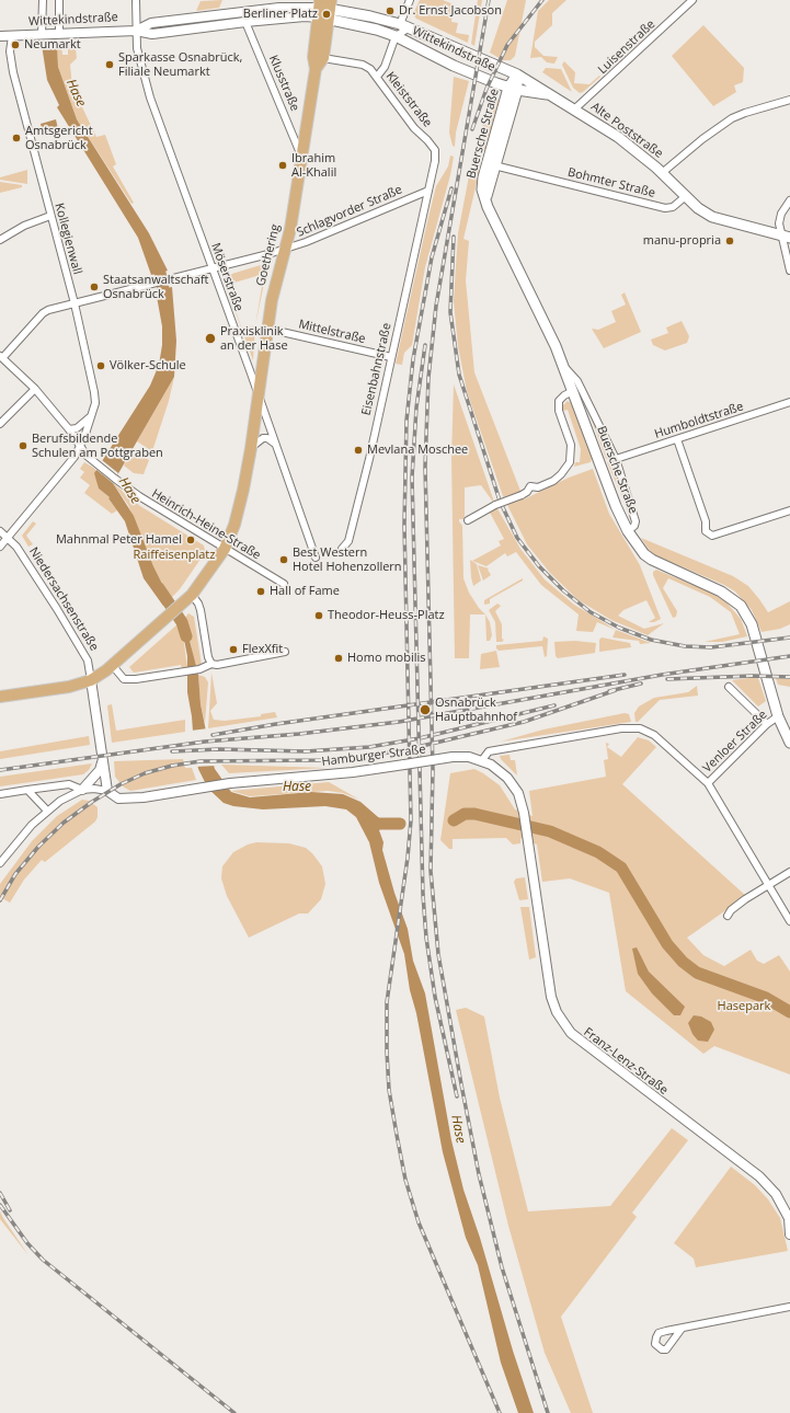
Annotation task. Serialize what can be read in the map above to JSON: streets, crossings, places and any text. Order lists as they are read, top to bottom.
{
  "streets": {
    "main road": [
      "Wittekindstraße",
      "Alte Poststraße",
      "Buersche Straße",
      "Goethering"
    ],
    "street": [
      "Luisenstraße",
      "Klusstraße",
      "Kleiststraße",
      "Bohmter Straße",
      "Schlagvorder Straße",
      "Kollegienwall",
      "Möserstraße",
      "Mittelstraße",
      "Eisenbahnstraße",
      "Humboldtstraße",
      "Heinrich-Heine-Straße",
      "Niedersachsenstraße",
      "Venloer Straße",
      "Hamburger Straße",
      "Franz-Lenz-Straße"
    ]
  },
  "crossings": [
    ["Wittekindstraße", "Klusstraße"],
    ["Wittekindstraße", "Alte Poststraße"],
    ["Wittekindstraße", "Buersche Straße"],
    ["Wittekindstraße", "Kollegienwall"],
    ["Wittekindstraße", "Goethering"],
    ["Wittekindstraße", "Möserstraße"],
    ["Luisenstraße", "Alte Poststraße"],
    ["Klusstraße", "Goethering"],
    ["Kleiststraße", "Schlagvorder Straße"],
    ["Kleiststraße", "Goethering"],
    ["Kleiststraße", "Eisenbahnstraße"],
    ["Alte Poststraße", "Buersche Straße"],
    ["Alte Poststraße", "Bohmter Straße"],
    ["Buersche Straße", "Bohmter Straße"],
    ["Buersche Straße", "Humboldtstraße"],
    ["Buersche Straße", "Venloer Straße"],
    ["Schlagvorder Straße", "Kollegienwall"],
    ["Schlagvorder Straße", "Goethering"],
    ["Schlagvorder Straße", "Möserstraße"],
    ["Schlagvorder Straße", "Eisenbahnstraße"],
    ["Schlagvorder Straße", "Heinrich-Heine-Straße"],
    ["Kollegienwall", "Heinrich-Heine-Straße"],
    ["Kollegienwall", "Niedersachsenstraße"],
    ["Goethering", "Möserstraße"],
    ["Goethering", "Mittelstraße"],
    ["Goethering", "Heinrich-Heine-Straße"],
    ["Goethering", "Niedersachsenstraße"],
    ["Mittelstraße", "Eisenbahnstraße"],
    ["Niedersachsenstraße", "Hamburger Straße"],
    ["Hamburger Straße", "Franz-Lenz-Straße"]
  ],
  "water": ["Hase"],
  "parks": ["Raiffeisenplatz", "Hasepark"],
  "places": [
    "Dr. Ernst Jacobson",
    "Berliner Platz",
    "Neumarkt",
    "Sparkasse Osnabrück, Filiale Neumarkt",
    "Amtsgericht Osnabrück",
    "Ibrahim Al-Khalil",
    "manu-propria",
    "Staatsanwaltschaft Osnabrück",
    "Praxisklinik an der Hase",
    "Völker-Schule",
    "Berufsbildende Schulen am Pottgraben",
    "Mevlana Moschee",
    "Mahnmal Peter Hamel",
    "Best Western Hotel Hohenzollern",
    "Hall of Fame",
    "Theodor-Heuss-Platz",
    "FlexXfit",
    "Homo mobilis",
    "Osnabrück Hauptbahnhof"
  ]
}
